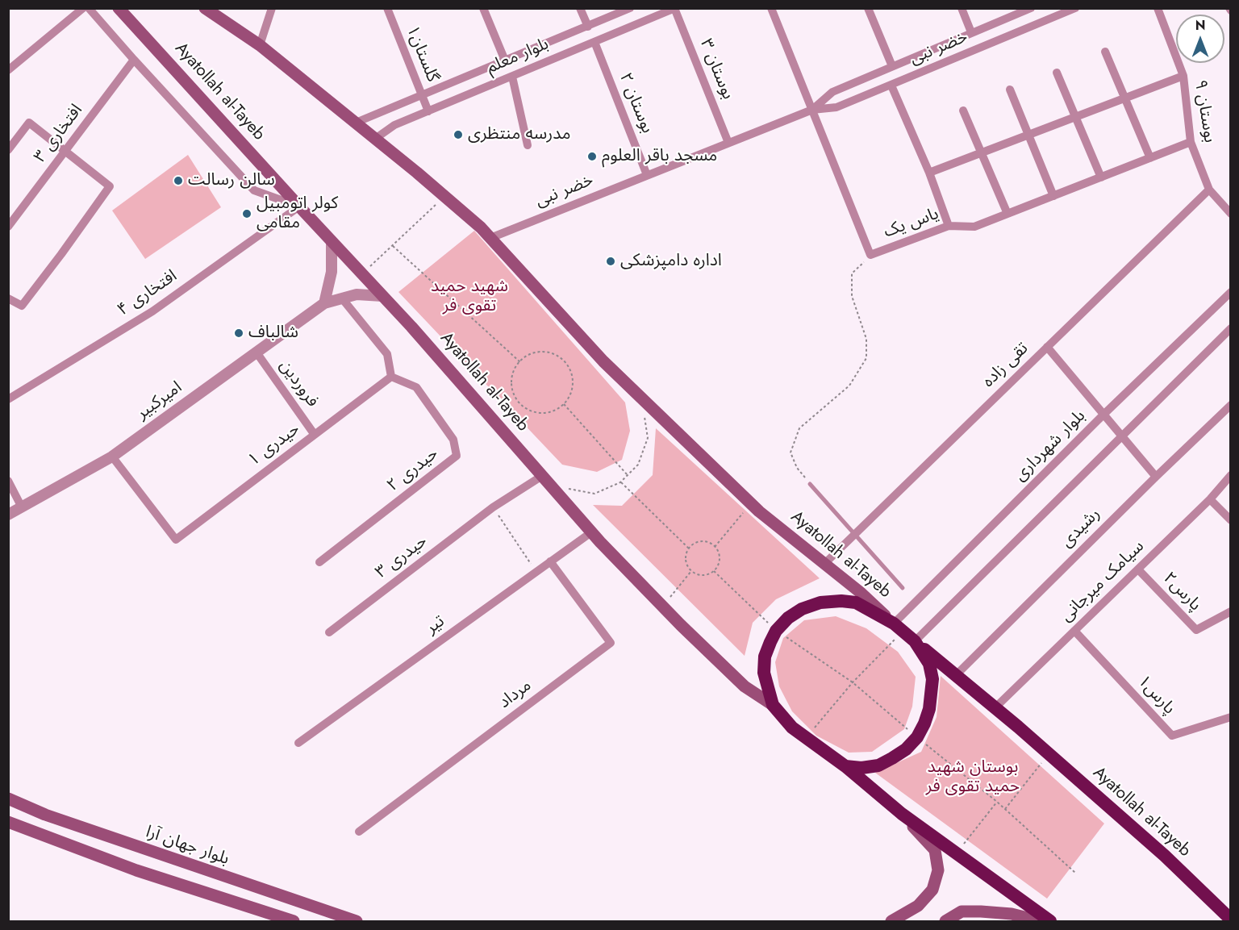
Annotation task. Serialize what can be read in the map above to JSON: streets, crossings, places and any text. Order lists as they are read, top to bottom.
{
  "streets": {
    "highway": ["Ayatollah al-Tayeb"],
    "main road": ["بلوار جهان آرا"],
    "street": [
      "خضر نبی",
      "گلستان۱",
      "بلوار معلم",
      "بوستان ۳",
      "بوستان ۲",
      "بوستان ۹",
      "افتخاری ۳",
      "یاس یک",
      "افتخاری ۴",
      "تقی زاده",
      "فروردین",
      "امیرکبیر",
      "حیدری ۱",
      "بلوار شهرداری",
      "حیدری ۲",
      "رشیدی",
      "حیدری ۳",
      "سیامک میرجانی",
      "پارس۲",
      "تیر",
      "مرداد",
      "پارس۱"
    ]
  },
  "crossings": [
    ["خضر نبی", "بوستان ۳"],
    ["خضر نبی", "Ayatollah al-Tayeb"],
    ["خضر نبی", "بوستان ۲"],
    ["خضر نبی", "یاس یک"],
    ["گلستان۱", "بلوار معلم"],
    ["بلوار معلم", "بوستان ۳"],
    ["بلوار معلم", "Ayatollah al-Tayeb"],
    ["بلوار معلم", "بوستان ۲"],
    ["Ayatollah al-Tayeb", "افتخاری ۴"],
    ["Ayatollah al-Tayeb", "تقی زاده"],
    ["Ayatollah al-Tayeb", "بلوار شهرداری"],
    ["Ayatollah al-Tayeb", "رشیدی"],
    ["Ayatollah al-Tayeb", "حیدری ۳"],
    ["Ayatollah al-Tayeb", "سیامک میرجانی"],
    ["Ayatollah al-Tayeb", "تیر"],
    ["بوستان ۹", "یاس یک"],
    ["بوستان ۹", "تقی زاده"],
    ["فروردین", "امیرکبیر"],
    ["فروردین", "حیدری ۱"],
    ["امیرکبیر", "حیدری ۱"],
    ["حیدری ۱", "حیدری ۲"],
    ["سیامک میرجانی", "پارس۲"],
    ["سیامک میرجانی", "پارس۱"],
    ["تیر", "مرداد"]
  ],
  "parks": ["شهید حمید تقوی فر", "بوستان شهید حمید تقوی فر"],
  "places": [
    "مدرسه منتظری",
    "مسجد باقر العلوم",
    "سالن رسالت",
    "کولر اتومبیل مقامی",
    "اداره دامپزشکی",
    "شالباف"
  ],
  "north": "top"
}
